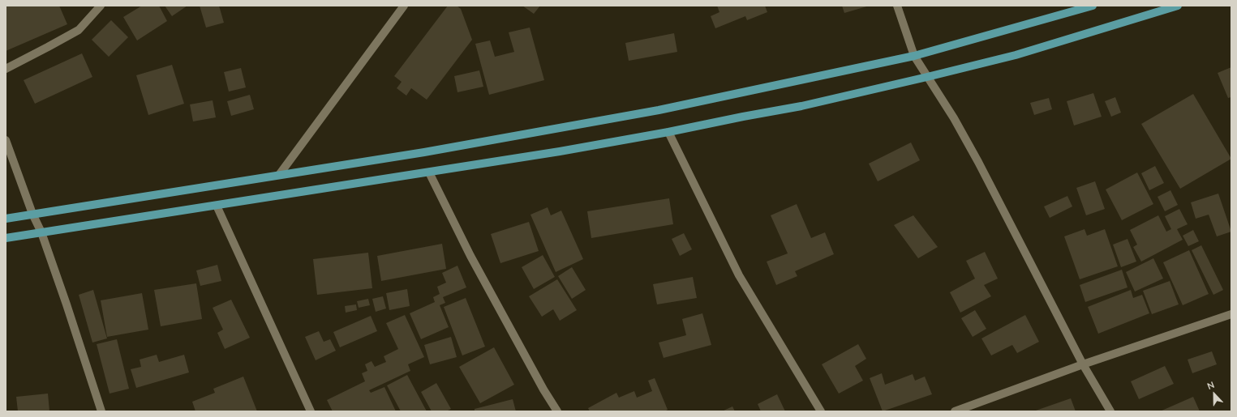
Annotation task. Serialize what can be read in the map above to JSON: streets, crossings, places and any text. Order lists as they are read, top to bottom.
{
  "north": "top"
}
